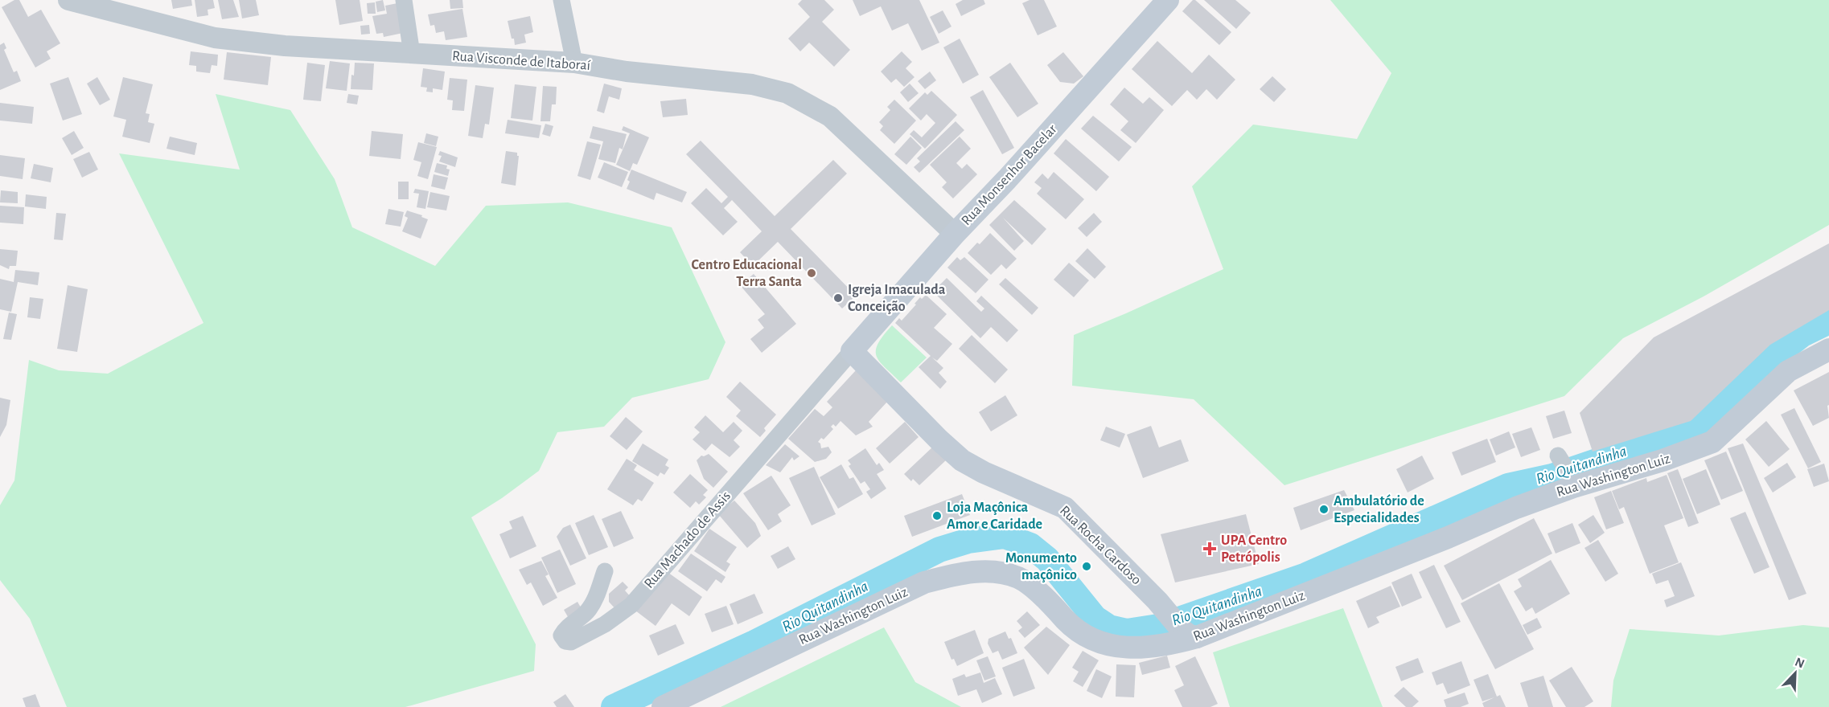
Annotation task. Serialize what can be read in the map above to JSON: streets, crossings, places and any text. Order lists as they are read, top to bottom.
{
  "streets": {
    "main road": ["Rua Monsenhor Bacelar", "Rua Washington Luiz", "Rua Rocha Cardoso"],
    "street": ["Rua Visconde de Itaboraí", "Rua Machado de Assis"]
  },
  "crossings": [
    ["Rua Visconde de Itaboraí", "Rua Monsenhor Bacelar"],
    ["Rua Monsenhor Bacelar", "Rua Machado de Assis"],
    ["Rua Monsenhor Bacelar", "Rua Rocha Cardoso"],
    ["Rua Washington Luiz", "Rua Rocha Cardoso"],
    ["Rua Machado de Assis", "Rua Rocha Cardoso"]
  ],
  "water": ["Rio Quitandinha"],
  "places": {
    "other": [
      "Centro Educacional Terra Santa",
      "Igreja Imaculada Conceição",
      "Ambulatório de Especialidades",
      "Loja Maçônica Amor e Caridade",
      "Monumento maçônico"
    ],
    "health": ["UPA Centro Petrópolis"]
  },
  "north": "top right"
}
